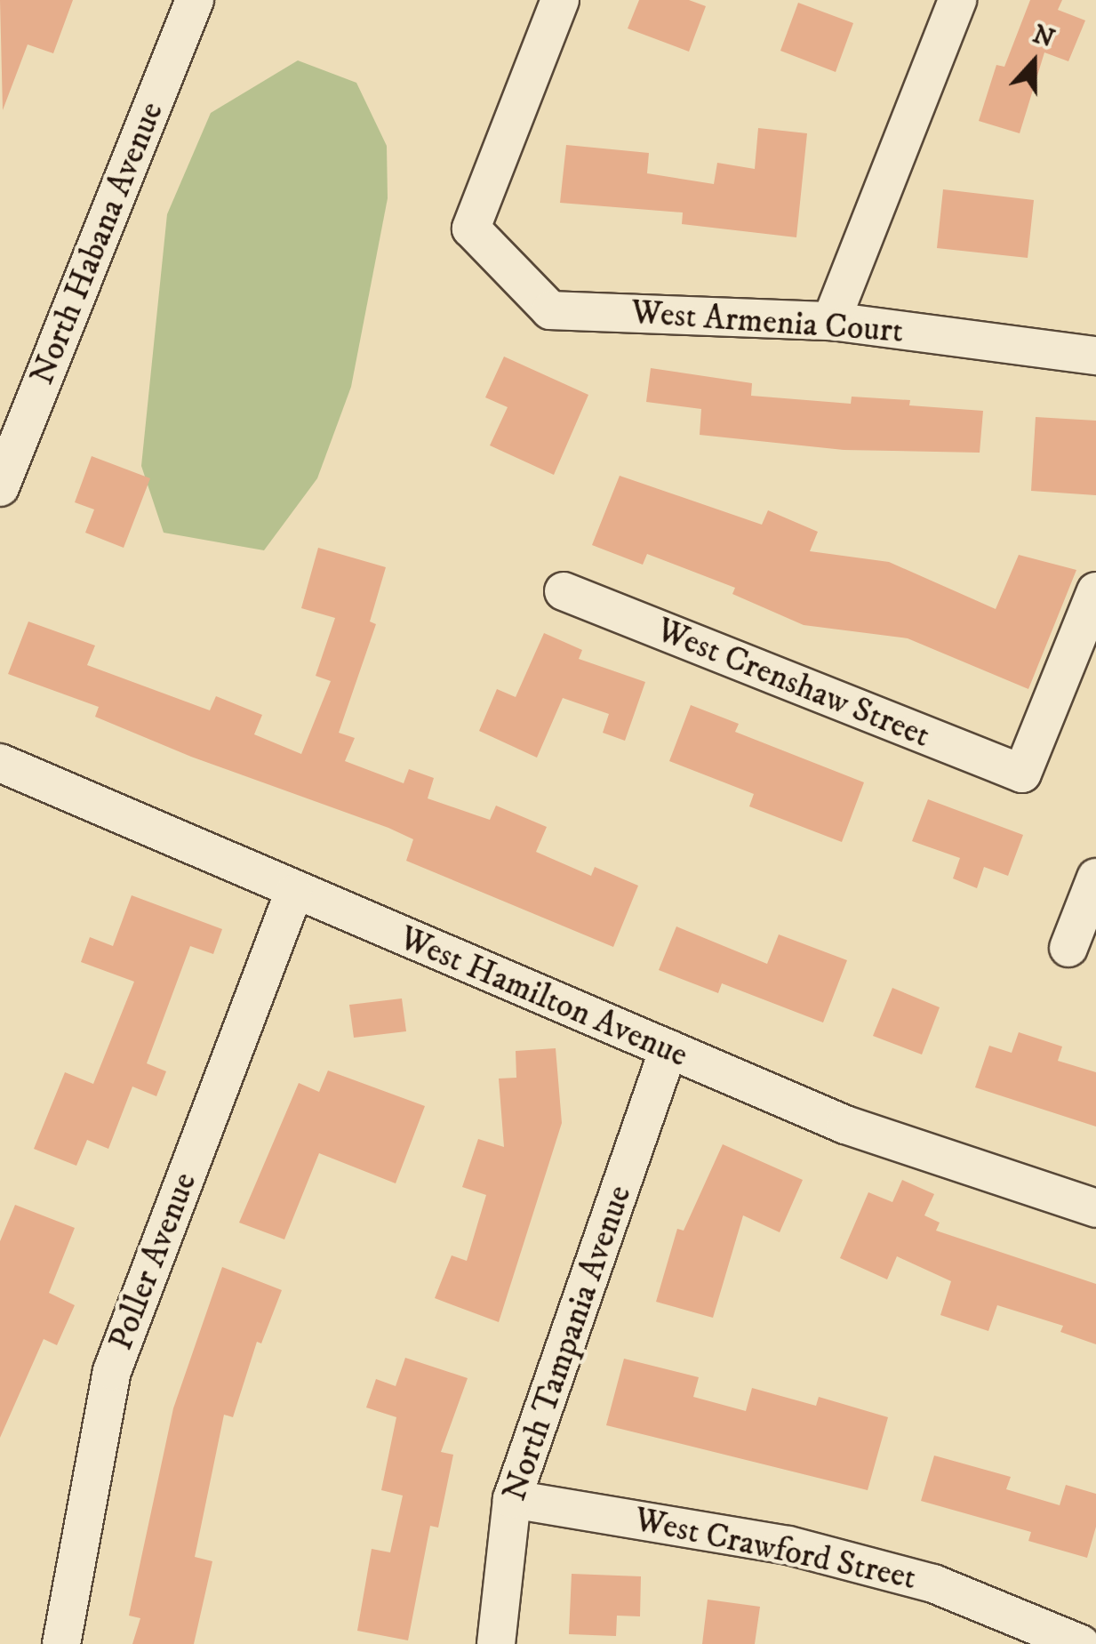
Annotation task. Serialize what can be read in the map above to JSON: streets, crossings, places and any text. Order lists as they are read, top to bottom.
{
  "streets": {
    "street": [
      "North Habana Avenue",
      "West Armenia Court",
      "West Crenshaw Street",
      "West Hamilton Avenue",
      "Poller Avenue",
      "North Tampania Avenue",
      "West Crawford Street"
    ]
  },
  "crossings": [
    ["West Hamilton Avenue", "Poller Avenue"],
    ["West Hamilton Avenue", "North Tampania Avenue"],
    ["North Tampania Avenue", "West Crawford Street"]
  ],
  "north": "top"
}
